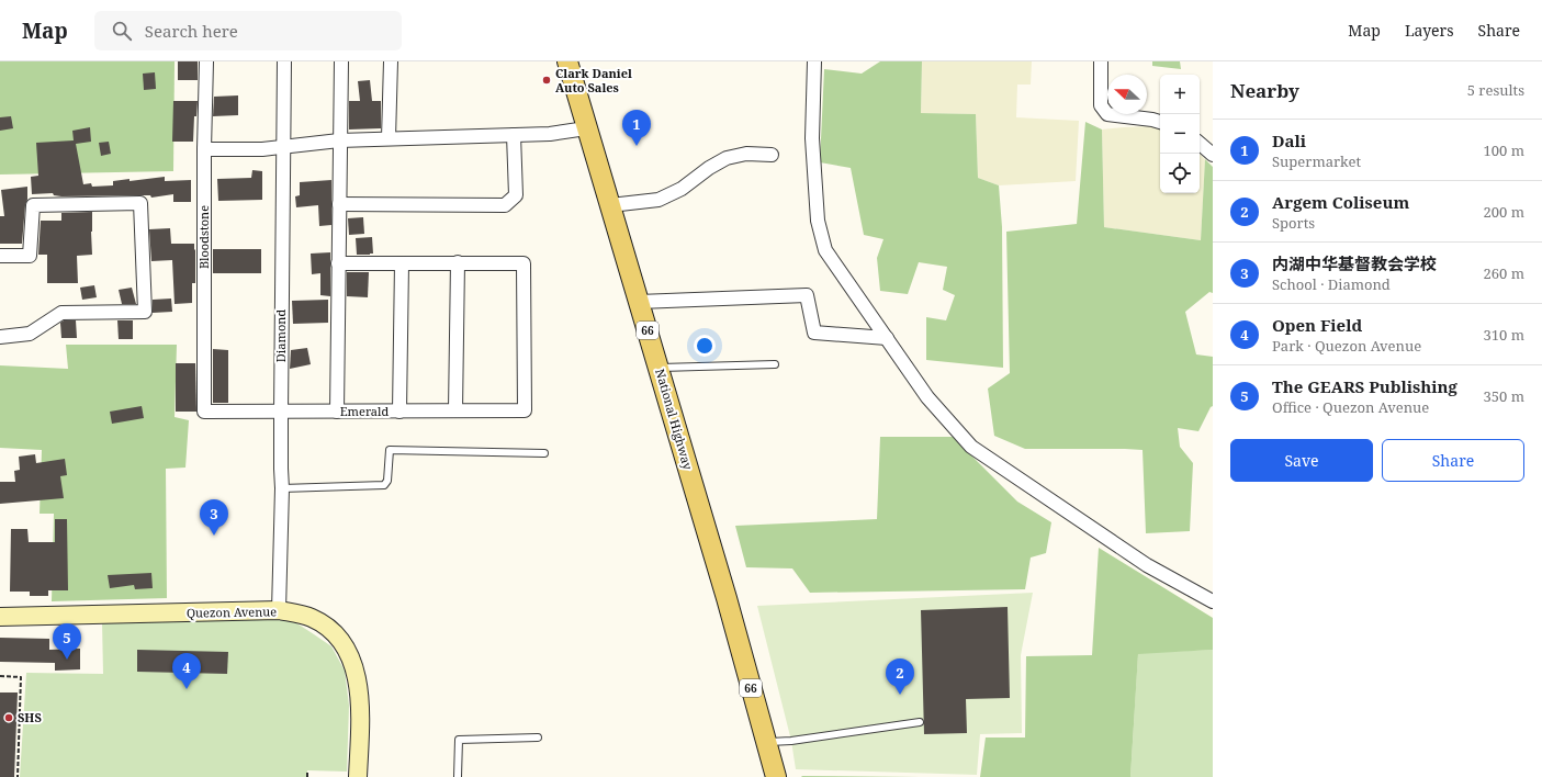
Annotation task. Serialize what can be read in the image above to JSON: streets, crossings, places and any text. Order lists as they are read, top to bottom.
{
  "streets": {
    "main road": ["66", "National Highway", "Quezon Avenue"],
    "street": ["Bloodstone", "Diamond", "Emerald"]
  },
  "crossings": [
    ["Bloodstone", "Emerald"],
    ["Diamond", "Emerald"],
    ["Diamond", "Quezon Avenue"]
  ],
  "places": ["Clark Daniel Auto Sales", "SHS"],
  "north": "left",
  "page": {
    "header": "Map",
    "search": "Search here",
    "nav": ["Map", "Layers", "Share"],
    "heading": ["Nearby", "5 results"],
    "map_buttons": ["+", "−"],
    "pins": [
      "1",
      "3",
      "5",
      "4",
      "2"
    ],
    "list": [
      {
        "mark": "1",
        "name": "Dali",
        "note": "Supermarket",
        "value": "100 m"
      },
      {
        "mark": "2",
        "name": "Argem Coliseum",
        "note": "Sports",
        "value": "200 m"
      },
      {
        "mark": "3",
        "name": "内湖中华基督教会学校",
        "note": "School · Diamond",
        "value": "260 m"
      },
      {
        "mark": "4",
        "name": "Open Field",
        "note": "Park · Quezon Avenue",
        "value": "310 m"
      },
      {
        "mark": "5",
        "name": "The GEARS Publishing",
        "note": "Office · Quezon Avenue",
        "value": "350 m"
      }
    ],
    "buttons": ["Save", "Share"]
  }
}
